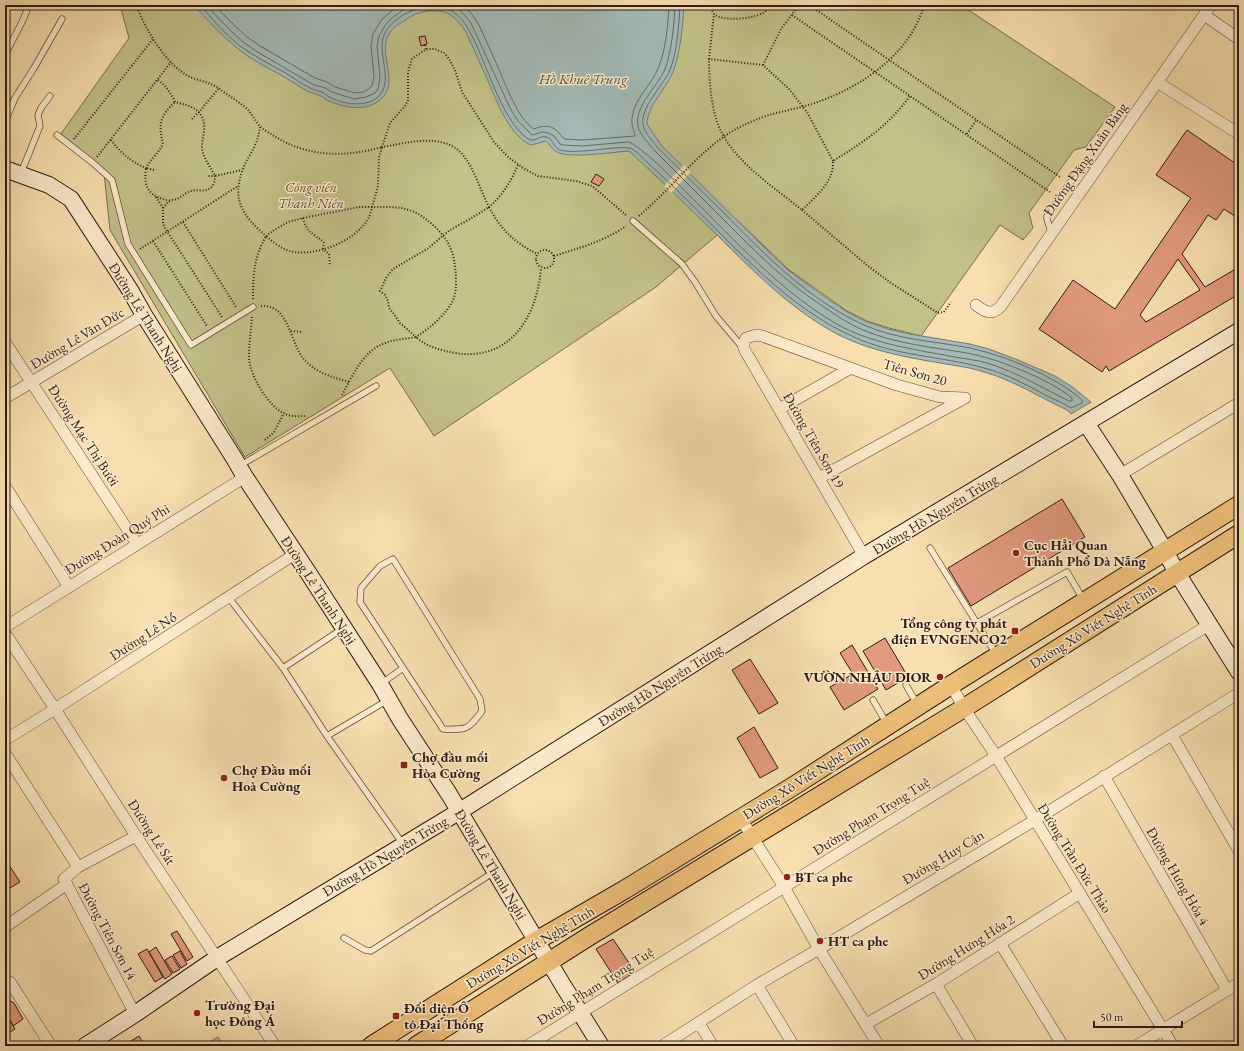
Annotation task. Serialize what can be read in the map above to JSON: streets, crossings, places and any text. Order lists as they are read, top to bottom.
{
  "streets": {
    "main road": ["Đường Xô Viết Nghệ Tĩnh"],
    "street": [
      "Đường Đặng Xuân Bảng",
      "Đường Lê Thanh Nghị",
      "Đường Lê Văn Đức",
      "Tiên Sơn 20",
      "Đường Mạc Thị Bưởi",
      "Đường Tiên Sơn 19",
      "Đường Hồ Nguyên Trừng",
      "Đường Đoàn Quý Phi",
      "Đường Lê Nổ",
      "Đường Phạm Trọng Tuệ",
      "Đường Lê Sát",
      "Đường Huy Cận",
      "Đường Trần Đức Thảo",
      "Đường Hưng Hóa 4",
      "Đường Tiên Sơn 14",
      "Đường Hưng Hóa 2"
    ]
  },
  "crossings": [
    ["Đường Lê Thanh Nghị", "Đường Lê Văn Đức"],
    ["Đường Lê Thanh Nghị", "Đường Hồ Nguyên Trừng"],
    ["Đường Lê Thanh Nghị", "Đường Đoàn Quý Phi"],
    ["Đường Lê Thanh Nghị", "Đường Xô Viết Nghệ Tĩnh"],
    ["Đường Lê Thanh Nghị", "Đường Lê Nổ"],
    ["Đường Lê Thanh Nghị", "Đường Phạm Trọng Tuệ"],
    ["Đường Lê Văn Đức", "Đường Mạc Thị Bưởi"],
    ["Tiên Sơn 20", "Đường Tiên Sơn 19"],
    ["Đường Mạc Thị Bưởi", "Đường Đoàn Quý Phi"],
    ["Đường Tiên Sơn 19", "Đường Hồ Nguyên Trừng"],
    ["Đường Hồ Nguyên Trừng", "Đường Lê Sát"],
    ["Đường Hồ Nguyên Trừng", "Đường Tiên Sơn 14"],
    ["Đường Xô Viết Nghệ Tĩnh", "Đường Trần Đức Thảo"],
    ["Đường Lê Nổ", "Đường Lê Sát"],
    ["Đường Phạm Trọng Tuệ", "Đường Trần Đức Thảo"],
    ["Đường Lê Sát", "Đường Tiên Sơn 14"],
    ["Đường Huy Cận", "Đường Trần Đức Thảo"],
    ["Đường Huy Cận", "Đường Hưng Hóa 4"],
    ["Đường Trần Đức Thảo", "Đường Hưng Hóa 2"]
  ],
  "water": ["Hồ Khuê Trung"],
  "parks": ["Công viên Thanh Niên"],
  "places": {
    "other": [
      "Cục Hẳi Quan Thành Phổ Dà Nẵng",
      "VƯỜN NHẬU DIOR",
      "Chợ Đầu mối Hoà Cường",
      "BT ca phe",
      "HT ca phe",
      "Trường Đại học Đông Á"
    ],
    "transit": ["Tổng công ty phát điện EVNGENCO2", "Chợ đầu mối Hòa Cường", "Đối diện Ô tô Đại Thống"]
  },
  "scale_bar": "50 m"
}
